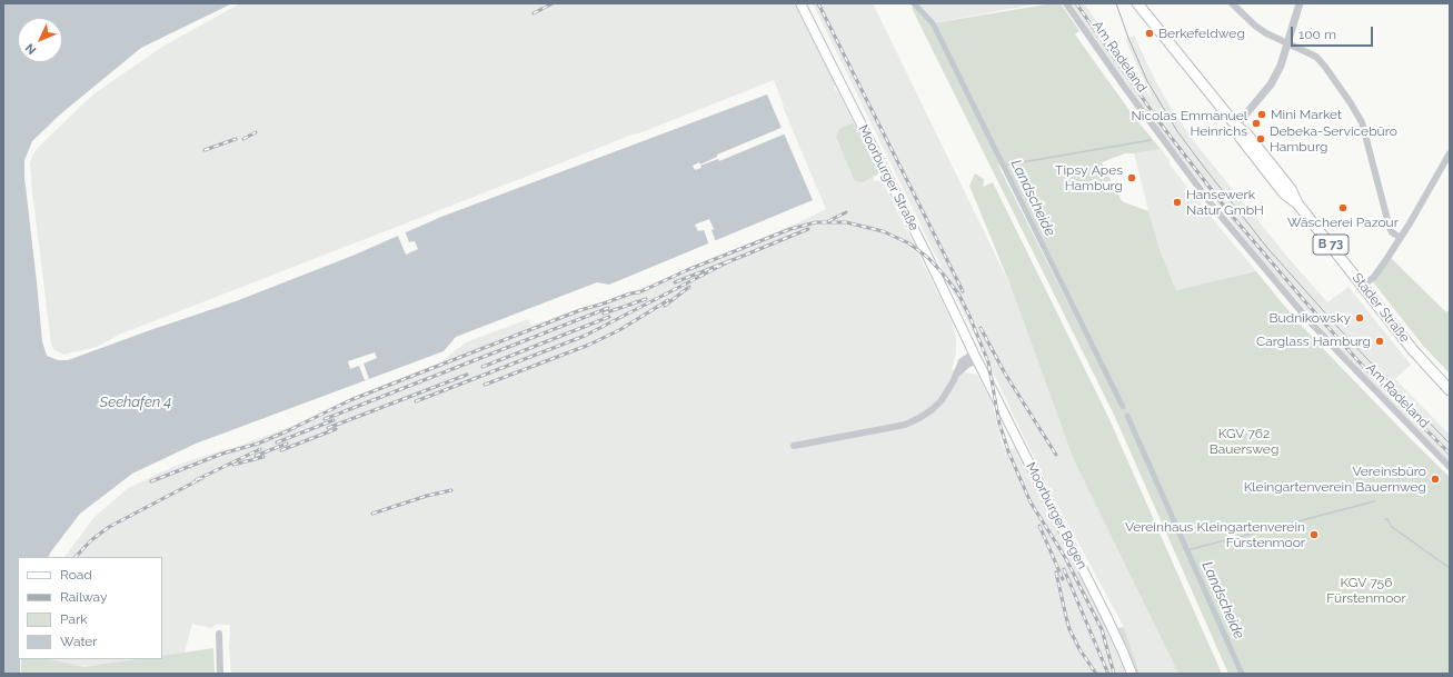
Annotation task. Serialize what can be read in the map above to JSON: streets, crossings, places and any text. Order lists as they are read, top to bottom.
{
  "streets": {
    "main road": [
      "Moorburger Straße",
      "B 73",
      "Stader Straße",
      "Moorburger Bogen"
    ],
    "street": ["Am Radeland"]
  },
  "crossings": [
    ["Moorburger Straße", "Moorburger Bogen"]
  ],
  "water": ["Landscheide", "Seehafen 4"],
  "parks": ["KGV 762 Bauersweg", "KGV 756 Fürstenmoor"],
  "places": [
    "Berkefeldweg",
    "Mini Market",
    "Nicolas Emmanuel Heinrichs",
    "Debeka-Servicebüro Hamburg",
    "Tipsy Apes Hamburg",
    "Hansewerk Natur GmbH",
    "Wäscherei Pazour",
    "Budnikowsky",
    "Carglass Hamburg",
    "Vereinsbüro Kleingartenverein Bauernweg",
    "Vereinhaus Kleingartenverein Fürstenmoor"
  ],
  "legend": [
    "Road",
    "Railway",
    "Park",
    "Water"
  ],
  "scale_bar": "100 m",
  "north": "bottom left"
}
